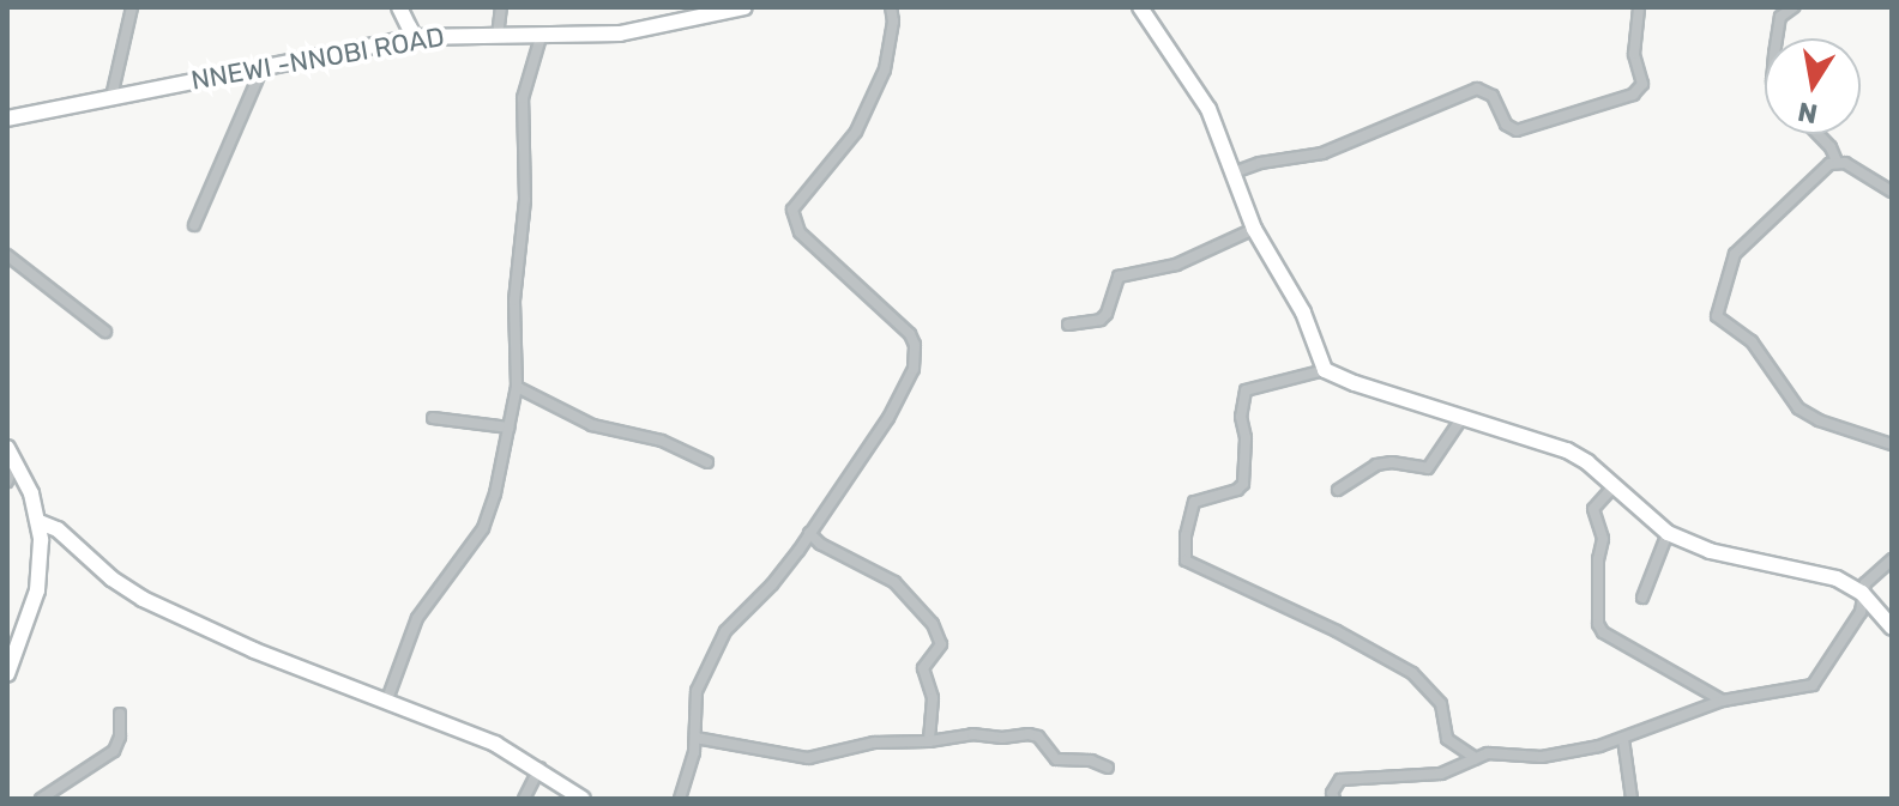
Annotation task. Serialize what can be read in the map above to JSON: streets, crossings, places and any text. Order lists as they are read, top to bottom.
{
  "streets": {
    "street": ["NNEWI -NNOBI ROAD"]
  },
  "north": "bottom"
}
